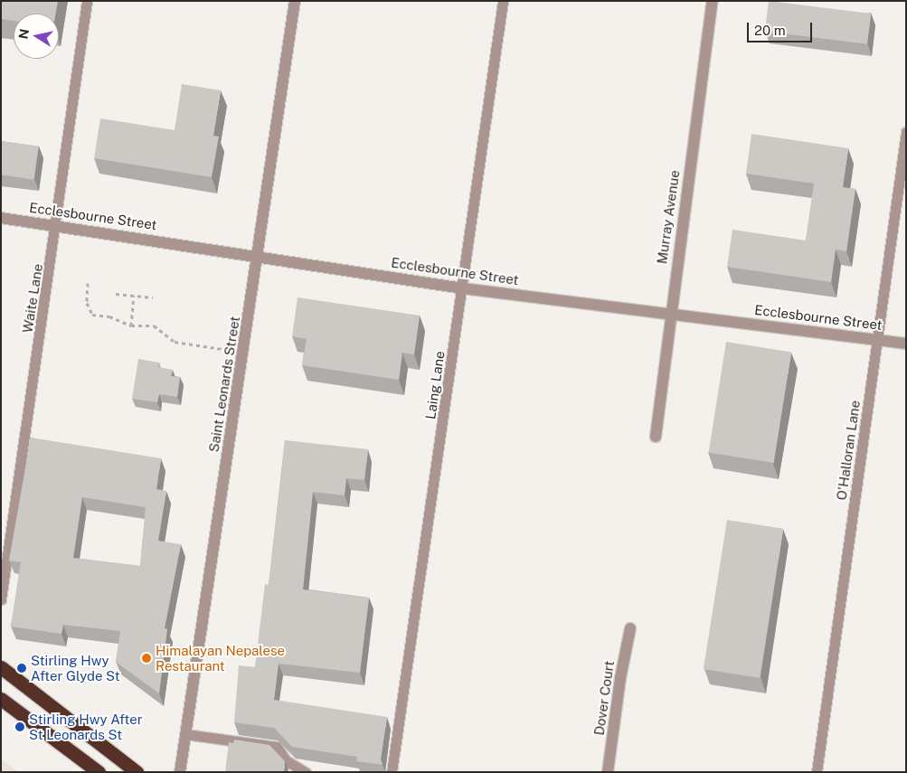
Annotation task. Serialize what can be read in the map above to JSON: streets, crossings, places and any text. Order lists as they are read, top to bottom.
{
  "streets": {
    "street": [
      "Ecclesbourne Street",
      "Murray Avenue",
      "Saint Leonards Street",
      "Dover Court"
    ],
    "lane": ["Waite Lane", "Laing Lane", "O'Halloran Lane"]
  },
  "crossings": [
    ["Ecclesbourne Street", "Murray Avenue"],
    ["Ecclesbourne Street", "Waite Lane"],
    ["Ecclesbourne Street", "Saint Leonards Street"],
    ["Ecclesbourne Street", "Laing Lane"],
    ["Ecclesbourne Street", "O'Halloran Lane"]
  ],
  "places": ["Himalayan Nepalese Restaurant", "Stirling Hwy After Glyde St", "Stirling Hwy After St Leonards St"],
  "scale_bar": "20 m",
  "north": "left"
}
